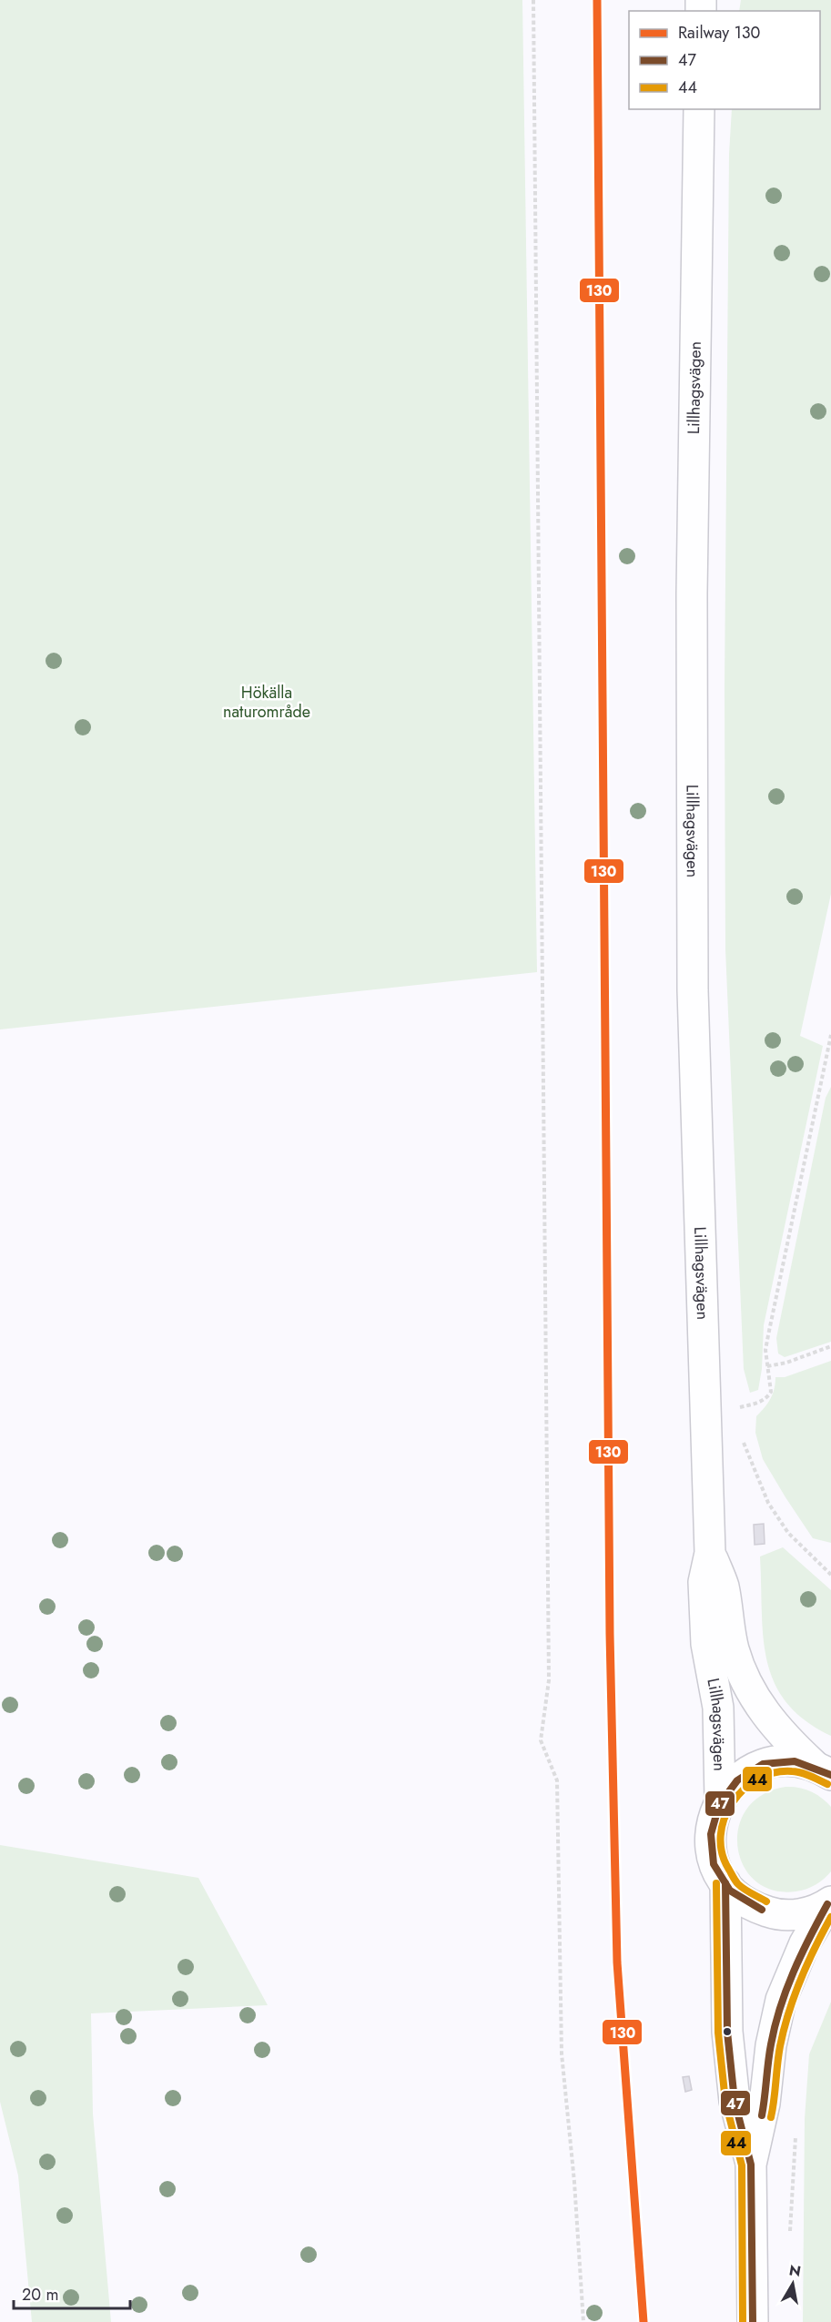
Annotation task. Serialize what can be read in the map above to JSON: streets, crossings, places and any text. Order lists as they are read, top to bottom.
{
  "streets": {
    "street": ["Lillhagsvägen"]
  },
  "parks": ["Hökälla naturområde"],
  "lines": ["rail line 130", "transit line 47", "transit line 44"],
  "legend": ["Railway 130", "47", "44"],
  "scale_bar": "20 m",
  "north": "top"
}
